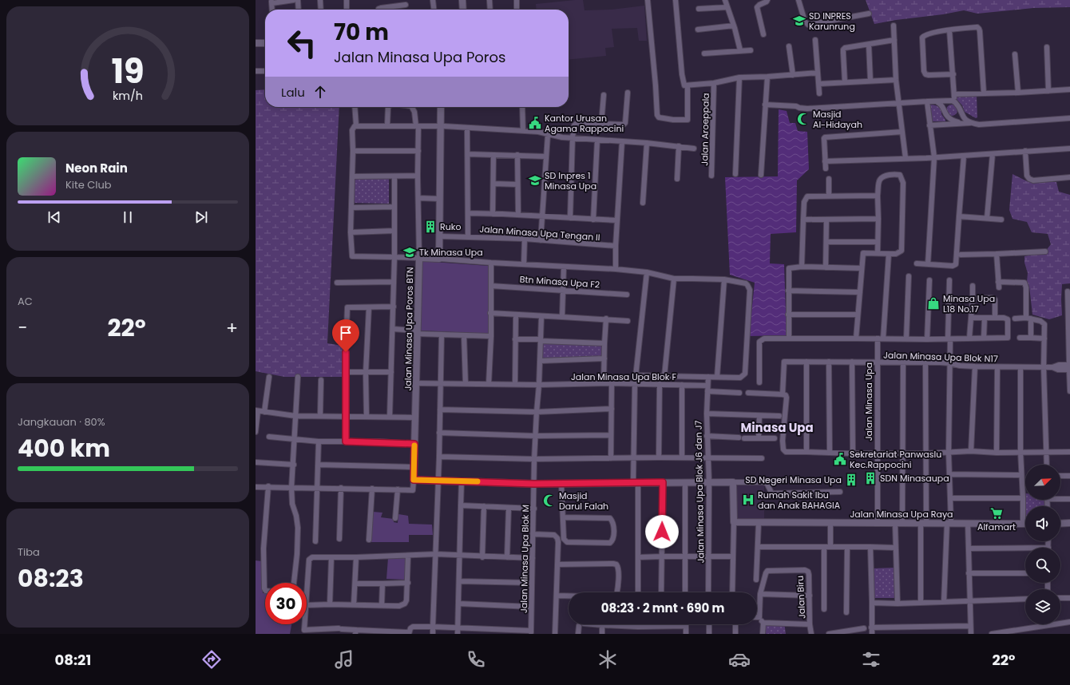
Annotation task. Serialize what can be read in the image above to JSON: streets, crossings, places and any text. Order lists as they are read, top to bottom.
{
  "streets": {
    "street": [
      "Jalan Aroeppala",
      "Jalan Minasa Upa Tengan II",
      "Btn Minasa Upa F2",
      "Jalan Minasa Upa Poros BTN",
      "Jalan Minasa Upa Blok N17",
      "Jalan Minasa Upa Blok F",
      "Jalan Minasa Upa",
      "Jalan Minasa Upa Blok J6 dan J7",
      "Jalan Minasa Upa Raya",
      "Jalan Minasa Upa Blok M",
      "Jalan Biru"
    ]
  },
  "crossings": [
    ["Jalan Minasa Upa Poros BTN", "Jalan Minasa Upa Blok F"],
    ["Jalan Minasa Upa Blok N17", "Jalan Minasa Upa"],
    ["Jalan Minasa Upa Blok F", "Jalan Minasa Upa Blok J6 dan J7"],
    ["Jalan Minasa Upa", "Jalan Minasa Upa Raya"]
  ],
  "districts": ["Minasa Upa"],
  "places": {
    "school or university": ["SD INPRES Karunrung", "SD Inpres 1 Minasa Upa", "Tk Minasa Upa"],
    "mosque": ["Masjid Al-Hidayah", "Masjid Darul Falah"],
    "public building": ["Kantor Urusan Agama Rappocini", "Sekretariat Panwaslu Kec.Rappocini"],
    "building": ["Ruko", "SDN Minasaupa", "SD Negeri Minasa Upa"],
    "shop": ["Minasa Upa L18 No.17"],
    "hospital": ["Rumah Sakit Ibu dan Anak BAHAGIA"],
    "supermarket": ["Alfamart"]
  },
  "north": "top right",
  "page": {
    "turn": ["70 m", "Jalan Minasa Upa Poros"],
    "then": "Lalu",
    "song": ["Neon Rain", "Kite Club"],
    "tile": [
      "AC",
      ["Jangkauan · 80%", "400 km"],
      ["Tiba", "08:23"]
    ],
    "heat": ["−", "22°", "+"],
    "limit": "30",
    "trip": "08:23 · 2 mnt · 690 m",
    "tabs": ["08:21", "22°"],
    "gauge": ["19", "km/h"]
  }
}
